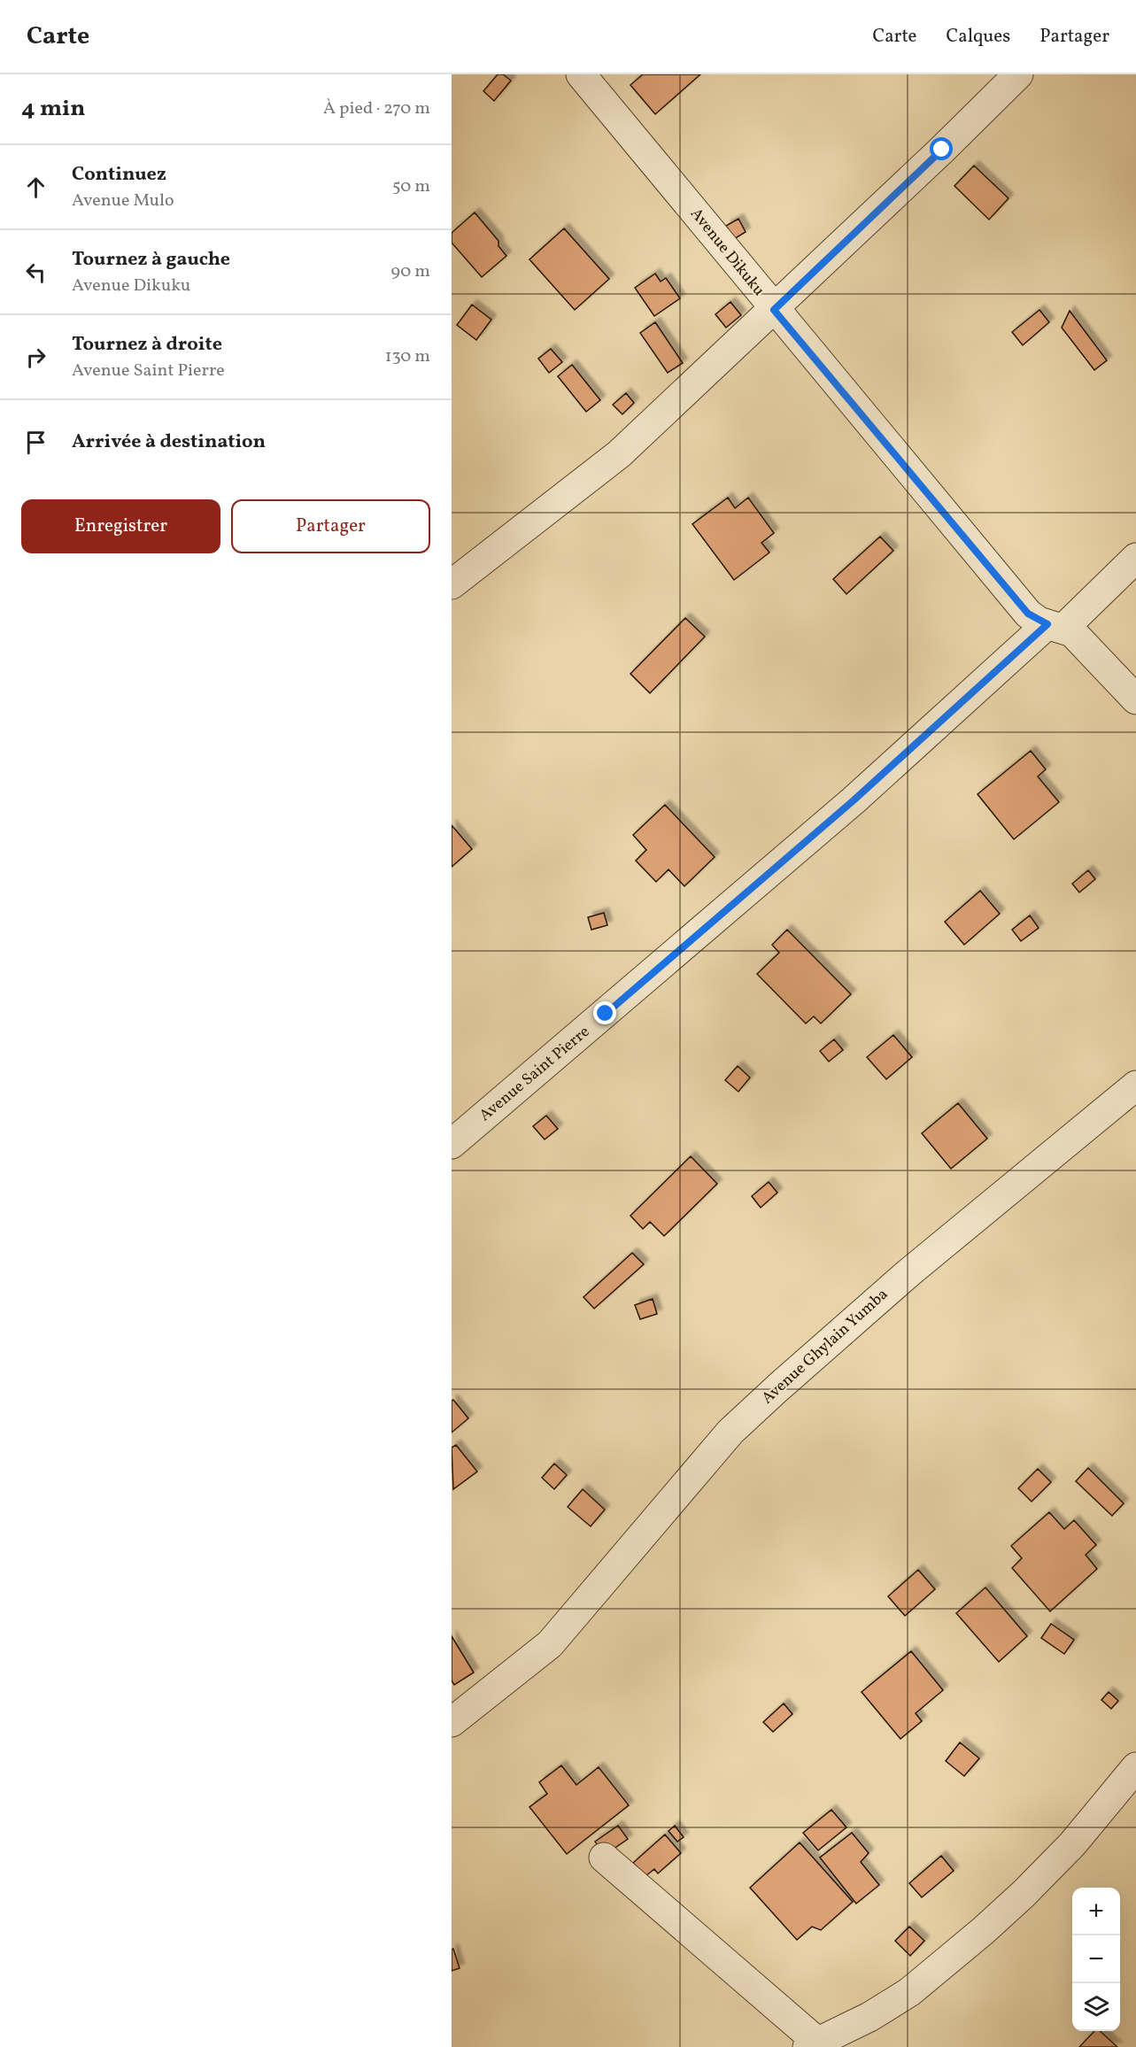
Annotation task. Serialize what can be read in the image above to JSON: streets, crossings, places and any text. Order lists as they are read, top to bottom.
{
  "streets": {
    "street": ["Avenue Dikuku", "Avenue Saint Pierre", "Avenue Ghylain Yumba"]
  },
  "crossings": [
    ["Avenue Dikuku", "Avenue Saint Pierre"]
  ],
  "page": {
    "header": "Carte",
    "nav": ["Carte", "Calques", "Partager"],
    "heading": ["4 min", "À pied · 270 m"],
    "list": [
      ["Continuez", "Avenue Mulo", "50 m"],
      ["Tournez à gauche", "Avenue Dikuku", "90 m"],
      ["Tournez à droite", "Avenue Saint Pierre", "130 m"],
      "Arrivée à destination"
    ],
    "buttons": ["Enregistrer", "Partager"],
    "map_buttons": ["+", "−"]
  }
}
